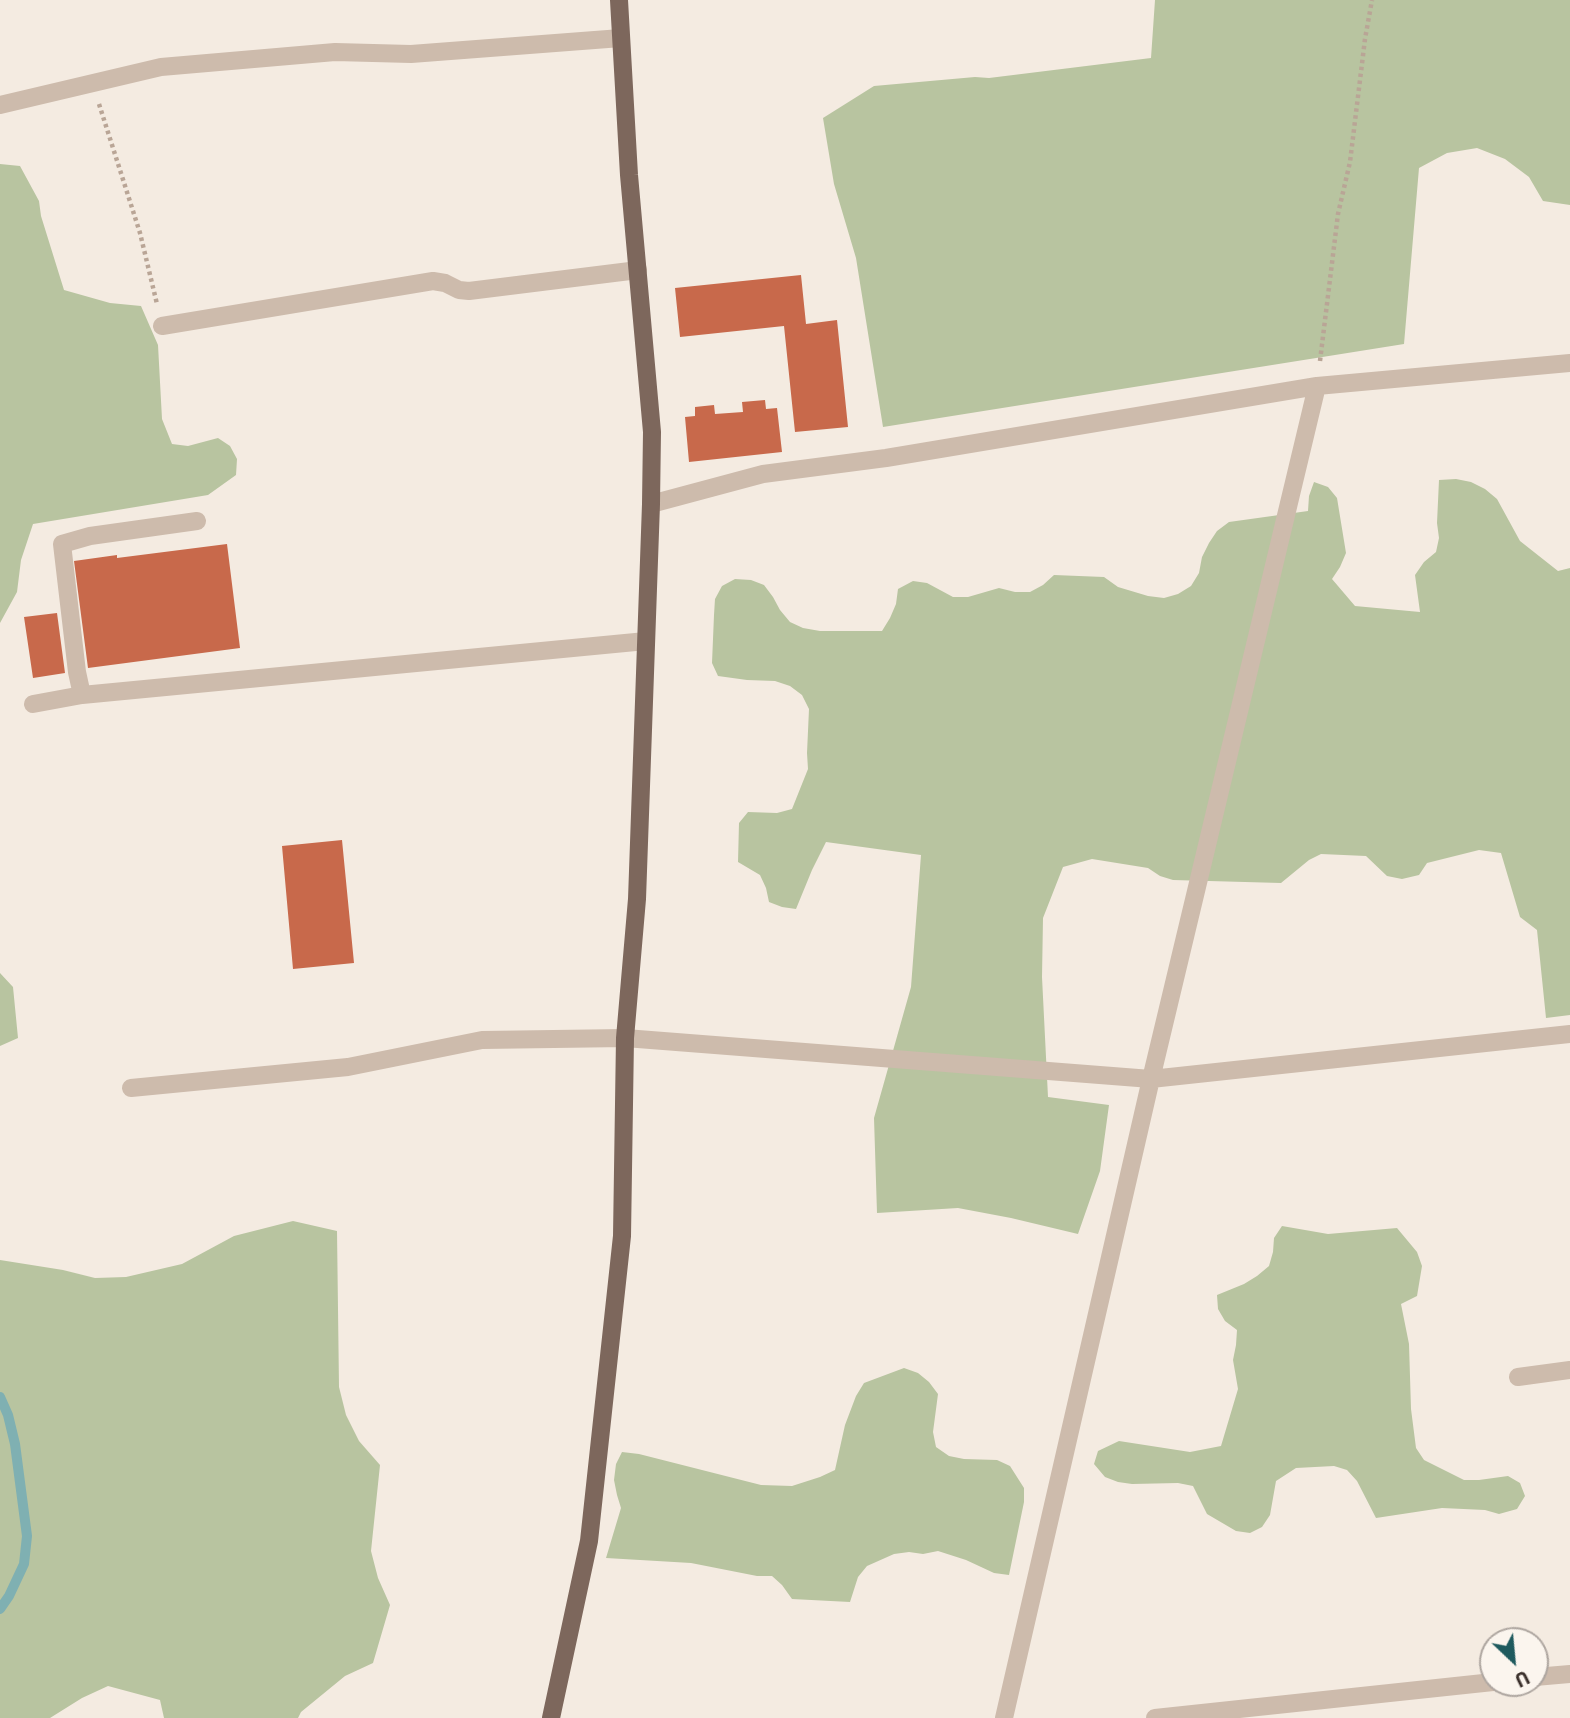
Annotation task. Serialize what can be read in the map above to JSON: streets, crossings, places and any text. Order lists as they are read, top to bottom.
{
  "north": "bottom right"
}
